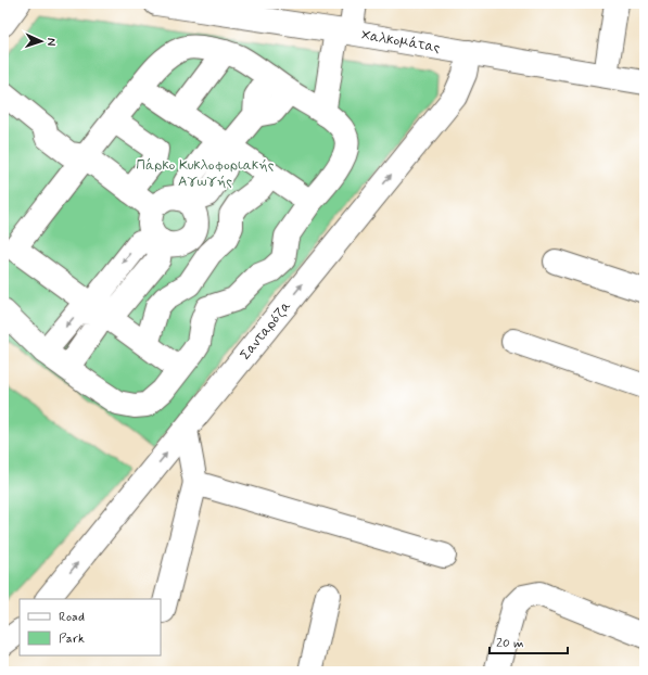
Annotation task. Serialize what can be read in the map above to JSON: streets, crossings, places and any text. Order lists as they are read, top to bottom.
{
  "streets": {
    "street": ["Χαλκομάτας", "Σανταρόζα"]
  },
  "crossings": [
    ["Χαλκομάτας", "Σανταρόζα"]
  ],
  "parks": ["Πάρκο Κυκλοφοριακής Αγωγής"],
  "legend": ["Road", "Park"],
  "scale_bar": "20 m",
  "north": "right"
}
